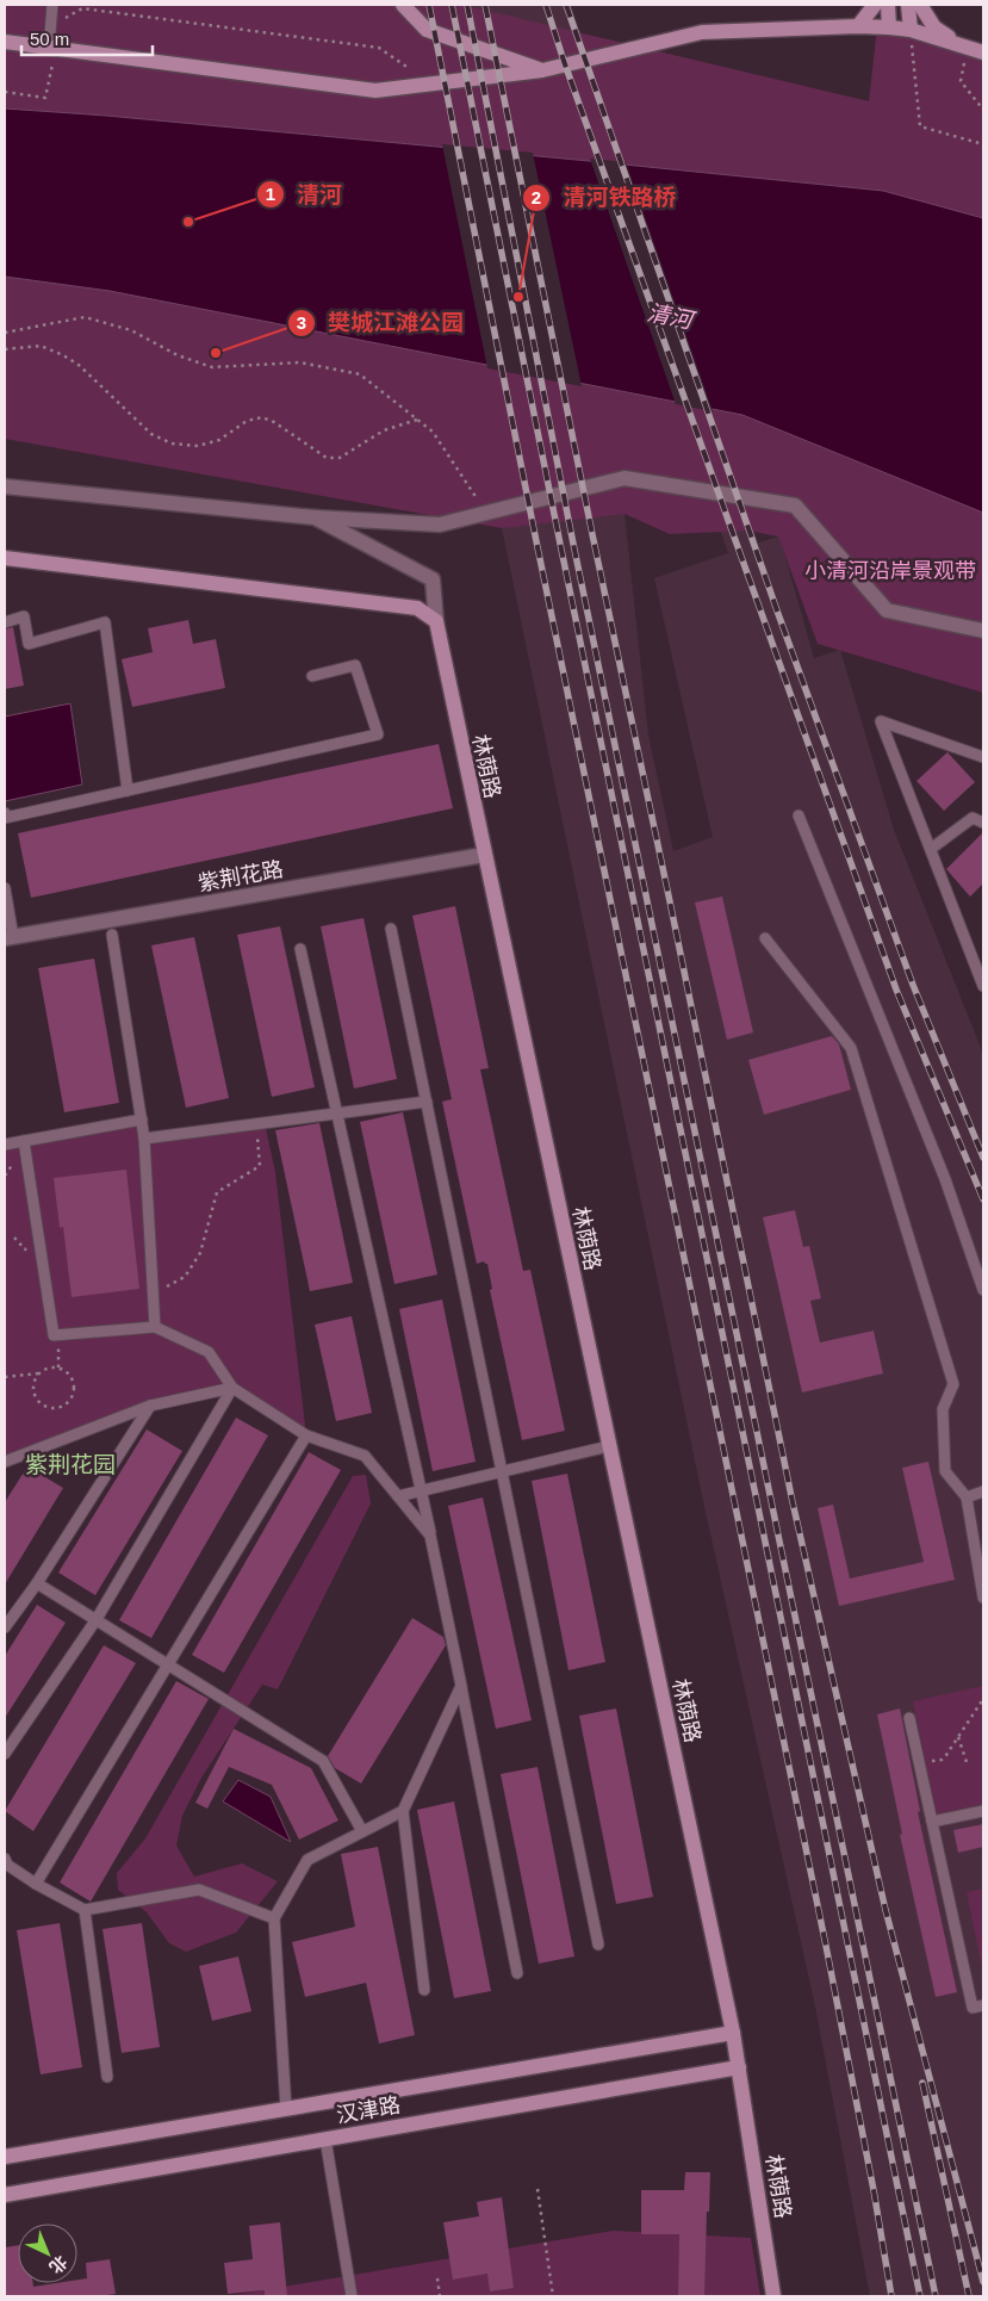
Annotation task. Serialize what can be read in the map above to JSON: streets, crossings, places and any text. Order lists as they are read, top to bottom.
{
  "streets": {
    "street": ["林荫路", "紫荆花路", "汉津路"]
  },
  "crossings": [
    ["林荫路", "紫荆花路"],
    ["林荫路", "汉津路"]
  ],
  "districts": ["紫荆花园"],
  "water": ["清河"],
  "parks": ["小清河沿岸景观带"],
  "places": ["清河", "清河铁路桥", "樊城江滩公园"],
  "scale_bar": "50 m",
  "north": "bottom right"
}
